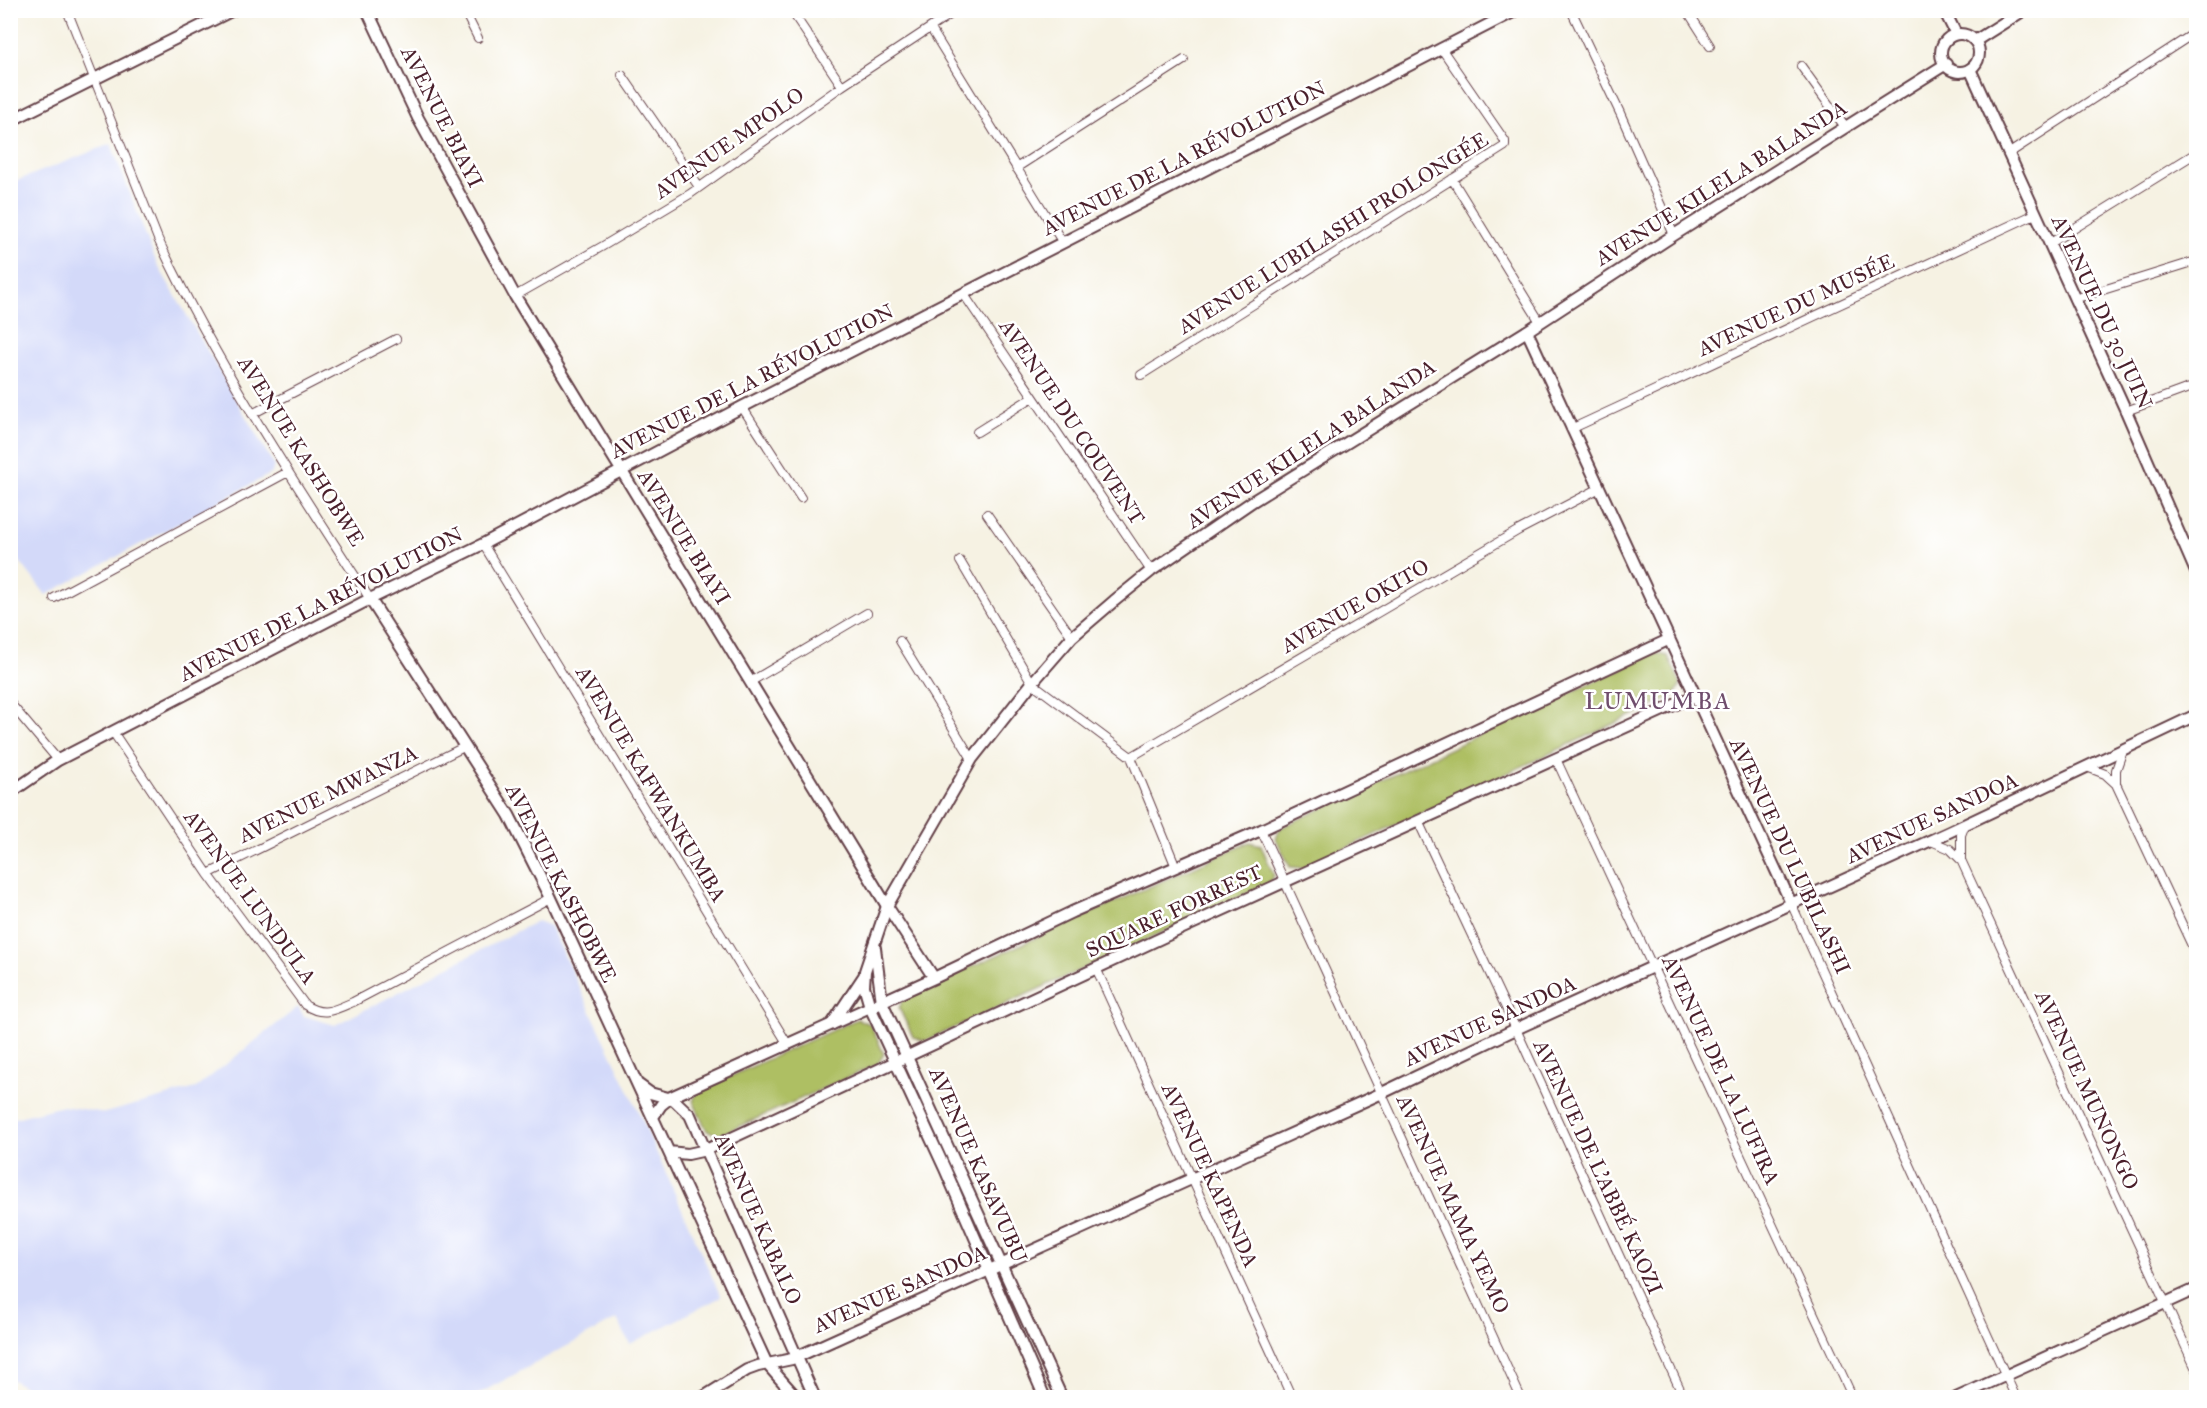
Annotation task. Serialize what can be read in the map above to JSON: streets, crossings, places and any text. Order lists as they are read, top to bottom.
{
  "streets": {
    "street": [
      "AVENUE BIAYI",
      "AVENUE MPOLO",
      "AVENUE DE LA RÉVOLUTION",
      "AVENUE KILELA BALANDA",
      "AVENUE LUBILASHI PROLONGÉE",
      "AVENUE DU MUSÉE",
      "AVENUE DU 30 JUIN",
      "AVENUE DU COUVENT",
      "AVENUE KASHOBWE",
      "AVENUE OKITO",
      "AVENUE KAFWANKUMBA",
      "AVENUE MWANZA",
      "AVENUE SANDOA",
      "AVENUE DU LUBILASHI",
      "AVENUE LUNDULA",
      "SQUARE FORREST",
      "AVENUE DE LA LUFIRA",
      "AVENUE MUNONGO",
      "AVENUE KASAVUBU",
      "AVENUE DE L'ABBÉ KAOZI",
      "AVENUE KAPENDA",
      "AVENUE MAMA YEMO",
      "AVENUE KABALO"
    ]
  },
  "crossings": [
    ["AVENUE BIAYI", "AVENUE MPOLO"],
    ["AVENUE BIAYI", "AVENUE DE LA RÉVOLUTION"],
    ["AVENUE BIAYI", "AVENUE KILELA BALANDA"],
    ["AVENUE BIAYI", "SQUARE FORREST"],
    ["AVENUE DE LA RÉVOLUTION", "AVENUE LUBILASHI PROLONGÉE"],
    ["AVENUE DE LA RÉVOLUTION", "AVENUE DU COUVENT"],
    ["AVENUE DE LA RÉVOLUTION", "AVENUE KASHOBWE"],
    ["AVENUE DE LA RÉVOLUTION", "AVENUE KAFWANKUMBA"],
    ["AVENUE DE LA RÉVOLUTION", "AVENUE LUNDULA"],
    ["AVENUE KILELA BALANDA", "AVENUE DU 30 JUIN"],
    ["AVENUE KILELA BALANDA", "AVENUE DU COUVENT"],
    ["AVENUE KILELA BALANDA", "AVENUE DU LUBILASHI"],
    ["AVENUE KILELA BALANDA", "SQUARE FORREST"],
    ["AVENUE KILELA BALANDA", "AVENUE KASAVUBU"],
    ["AVENUE DU MUSÉE", "AVENUE DU 30 JUIN"],
    ["AVENUE DU MUSÉE", "AVENUE DU LUBILASHI"],
    ["AVENUE KASHOBWE", "AVENUE MWANZA"],
    ["AVENUE KASHOBWE", "AVENUE LUNDULA"],
    ["AVENUE KASHOBWE", "SQUARE FORREST"],
    ["AVENUE OKITO", "AVENUE DU LUBILASHI"],
    ["AVENUE KAFWANKUMBA", "SQUARE FORREST"],
    ["AVENUE MWANZA", "AVENUE LUNDULA"],
    ["AVENUE SANDOA", "AVENUE DU LUBILASHI"],
    ["AVENUE SANDOA", "AVENUE DE LA LUFIRA"],
    ["AVENUE SANDOA", "AVENUE MUNONGO"],
    ["AVENUE SANDOA", "AVENUE KASAVUBU"],
    ["AVENUE SANDOA", "AVENUE DE L'ABBÉ KAOZI"],
    ["AVENUE SANDOA", "AVENUE KAPENDA"],
    ["AVENUE SANDOA", "AVENUE MAMA YEMO"],
    ["AVENUE SANDOA", "AVENUE KABALO"],
    ["AVENUE DU LUBILASHI", "SQUARE FORREST"],
    ["SQUARE FORREST", "AVENUE DE LA LUFIRA"],
    ["SQUARE FORREST", "AVENUE KASAVUBU"],
    ["SQUARE FORREST", "AVENUE DE L'ABBÉ KAOZI"],
    ["SQUARE FORREST", "AVENUE KAPENDA"],
    ["SQUARE FORREST", "AVENUE MAMA YEMO"],
    ["SQUARE FORREST", "AVENUE KABALO"]
  ],
  "districts": ["LUMUMBA"]
}
